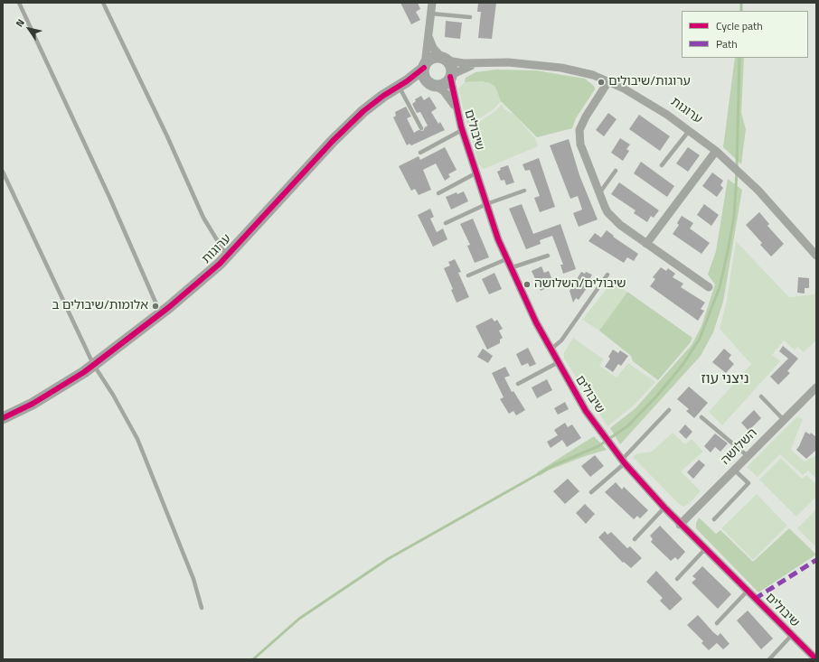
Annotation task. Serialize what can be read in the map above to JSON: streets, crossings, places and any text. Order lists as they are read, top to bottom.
{
  "streets": {
    "street": ["ערוגות", "שיבולים", "השלושה"]
  },
  "crossings": [
    ["ערוגות", "שיבולים"],
    ["שיבולים", "השלושה"]
  ],
  "districts": ["ניצני עוז"],
  "places": ["ערוגות/שיבולים", "שיבולים/השלושה", "אלומות/שיבולים ב"],
  "legend": ["Cycle path", "Path"],
  "north": "top left"
}
